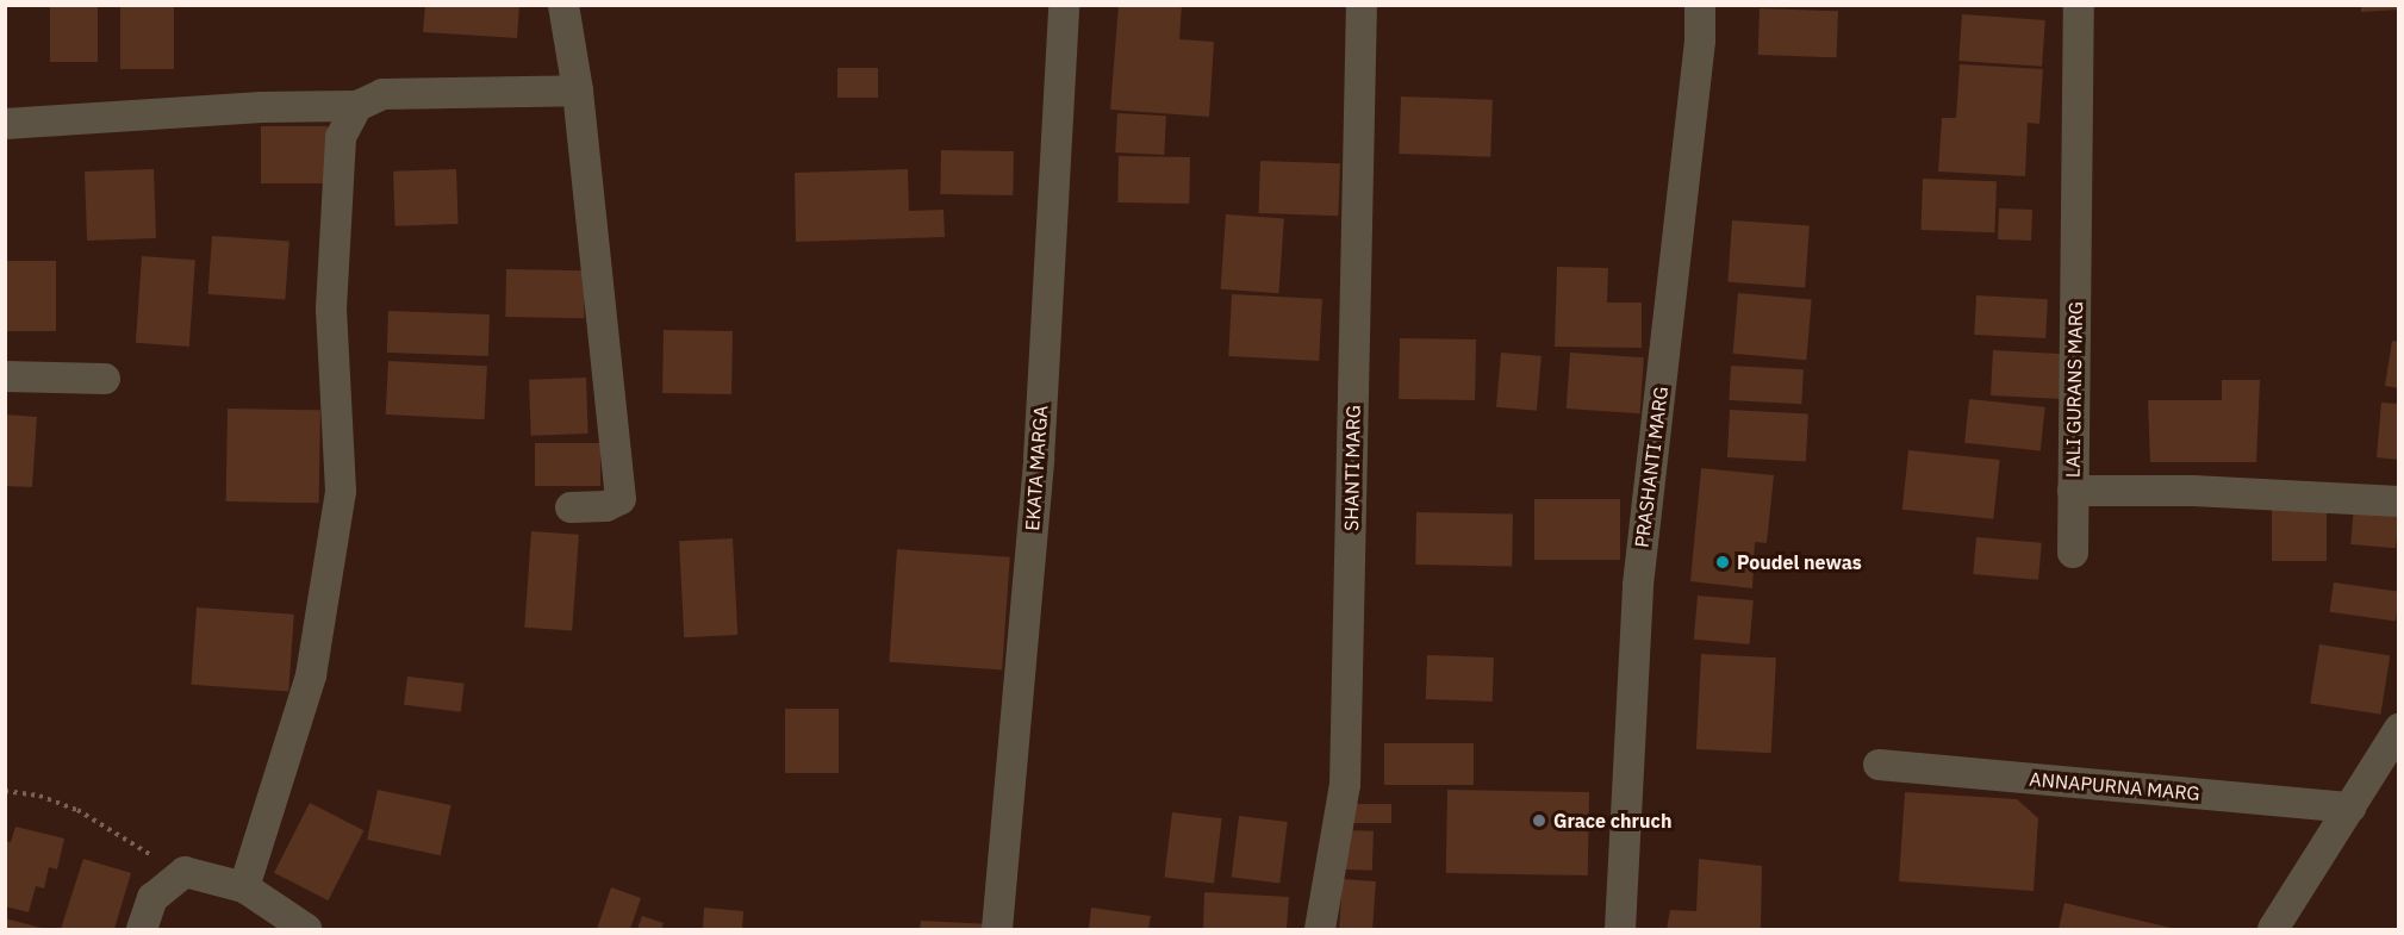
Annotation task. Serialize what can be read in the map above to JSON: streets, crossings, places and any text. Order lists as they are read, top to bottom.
{
  "streets": {
    "street": [
      "LALI GURANS MARG",
      "PRASHANTI MARG",
      "EKATA MARGA",
      "SHANTI MARG",
      "ANNAPURNA MARG"
    ]
  },
  "places": ["Poudel newas", "Grace chruch"]
}
